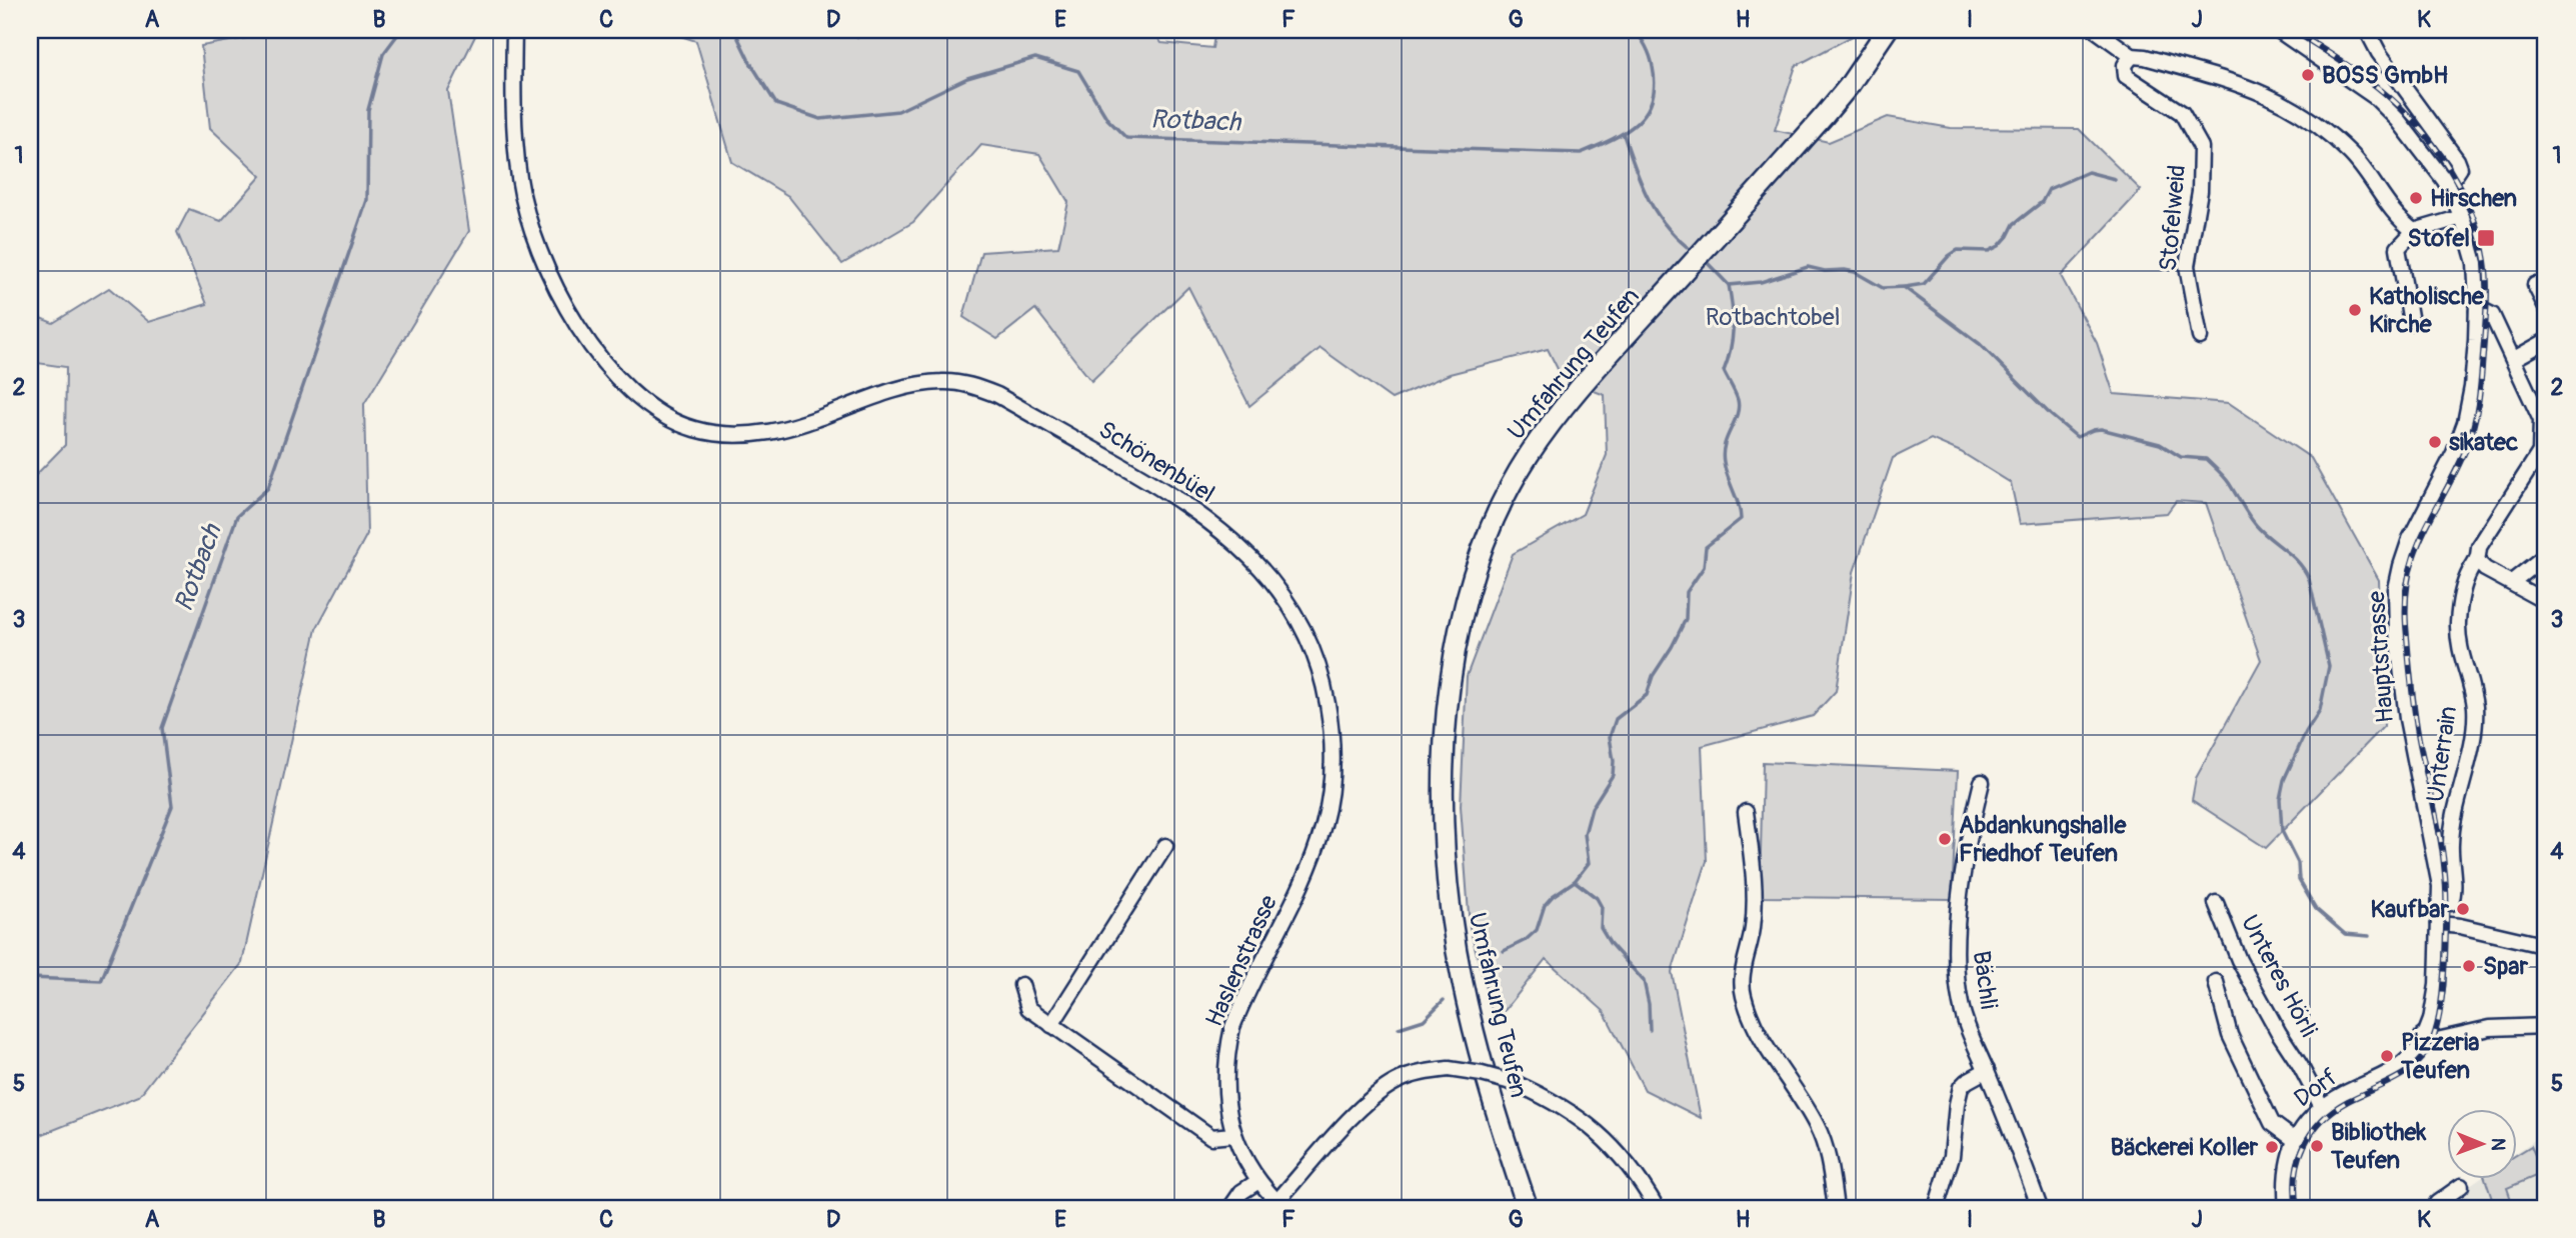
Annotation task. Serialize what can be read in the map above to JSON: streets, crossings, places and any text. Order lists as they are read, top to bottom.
{
  "streets": {
    "main road": ["Umfahrung Teufen"],
    "street": [
      "Stofelweid",
      "Schönenbüel",
      "Hauptstrasse",
      "Unterrain",
      "Haslenstrasse",
      "Unteres Hörli",
      "Bächli",
      "Dorf"
    ]
  },
  "crossings": [
    ["Schönenbüel", "Haslenstrasse"],
    ["Hauptstrasse", "Unterrain"],
    ["Hauptstrasse", "Dorf"],
    ["Unteres Hörli", "Dorf"]
  ],
  "water": ["Rotbach"],
  "parks": ["Rotbachtobel"],
  "places": {
    "other": [
      "BOSS GmbH",
      "Hirschen",
      "Katholische Kirche",
      "sikatec",
      "Abdankungshalle Friedhof Teufen",
      "Kaufbar",
      "Spar",
      "Pizzeria Teufen",
      "Bibliothek Teufen",
      "Bäckerei Koller"
    ],
    "transit": ["Stofel"]
  },
  "north": "right",
  "grid": {
    "columns": [
      "A",
      "B",
      "C",
      "D",
      "E",
      "F",
      "G",
      "H",
      "I",
      "J",
      "K"
    ],
    "rows": [
      "1",
      "2",
      "3",
      "4",
      "5"
    ]
  }
}
